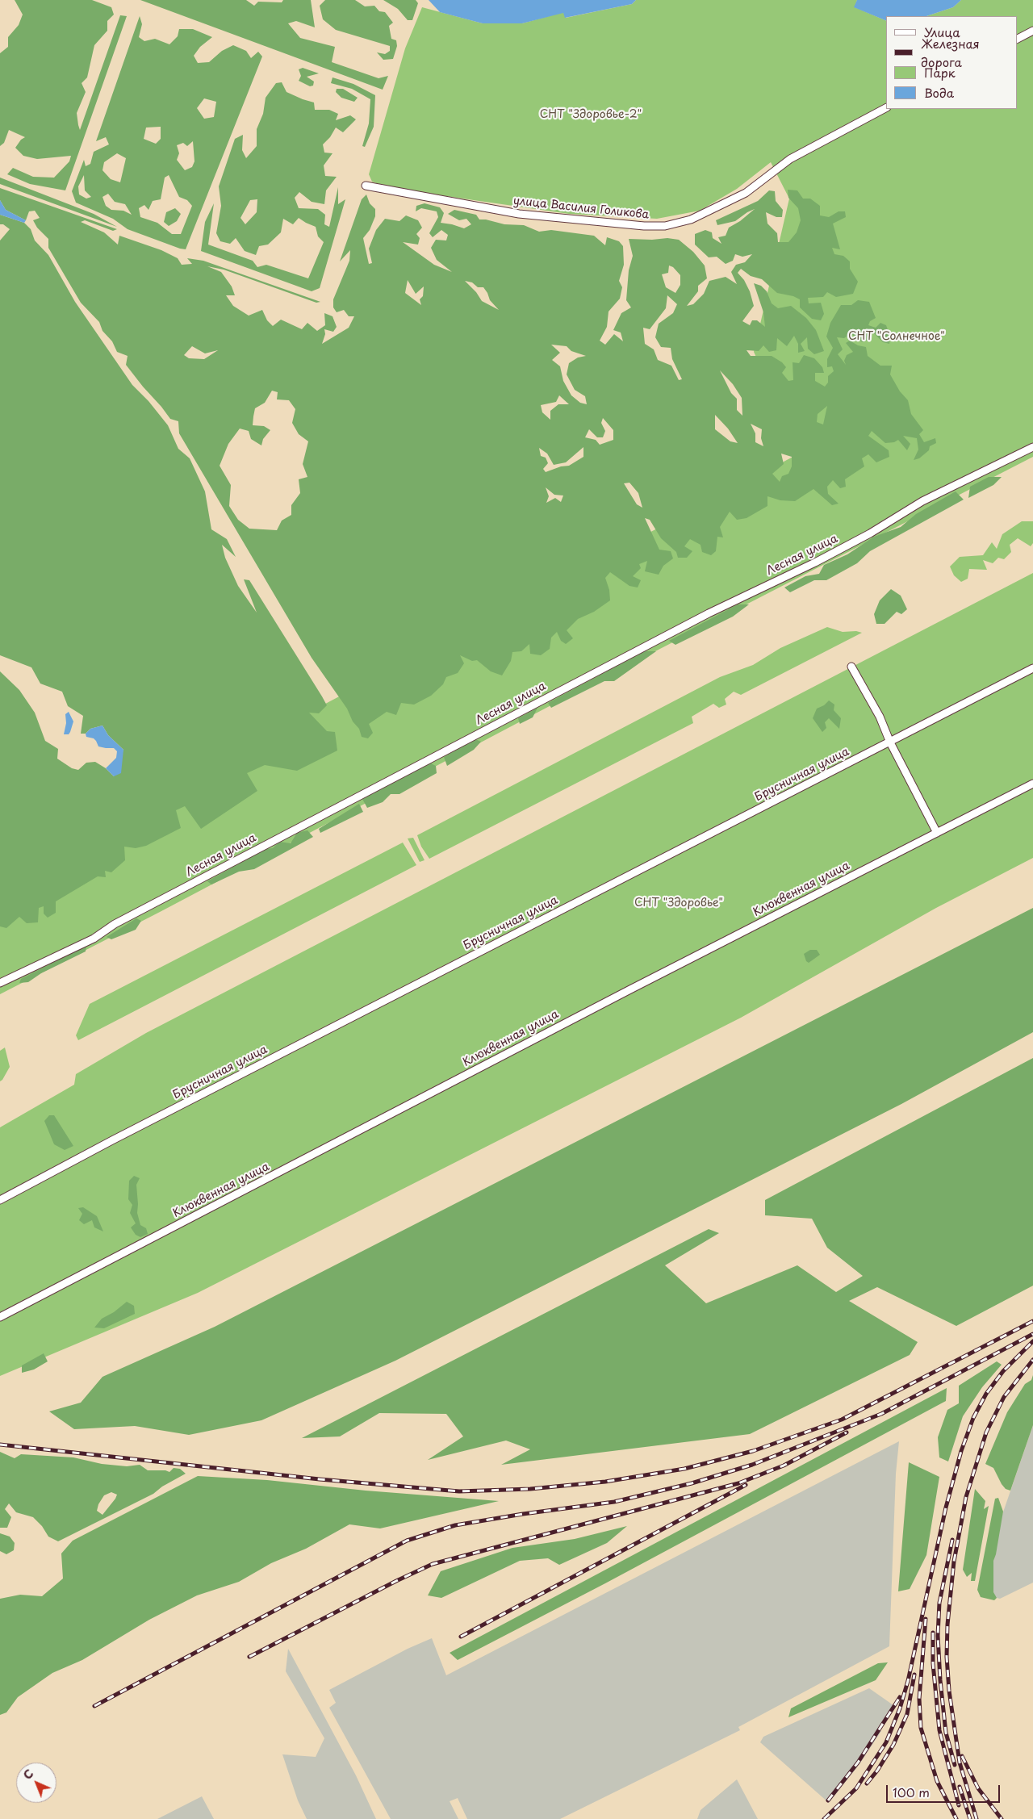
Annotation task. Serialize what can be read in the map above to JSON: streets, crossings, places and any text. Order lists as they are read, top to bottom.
{
  "streets": {
    "street": [
      "улица Василия Голикова",
      "Лесная улица",
      "Брусничная улица",
      "Клюквенная улица"
    ]
  },
  "parks": ["СНТ \"Здоровье-2\"", "СНТ \"Солнечное\"", "СНТ \"Здоровье\""],
  "legend": [
    "Улица",
    "Железная дорога",
    "Парк",
    "Вода"
  ],
  "scale_bar": "100 m",
  "north": "top left"
}
